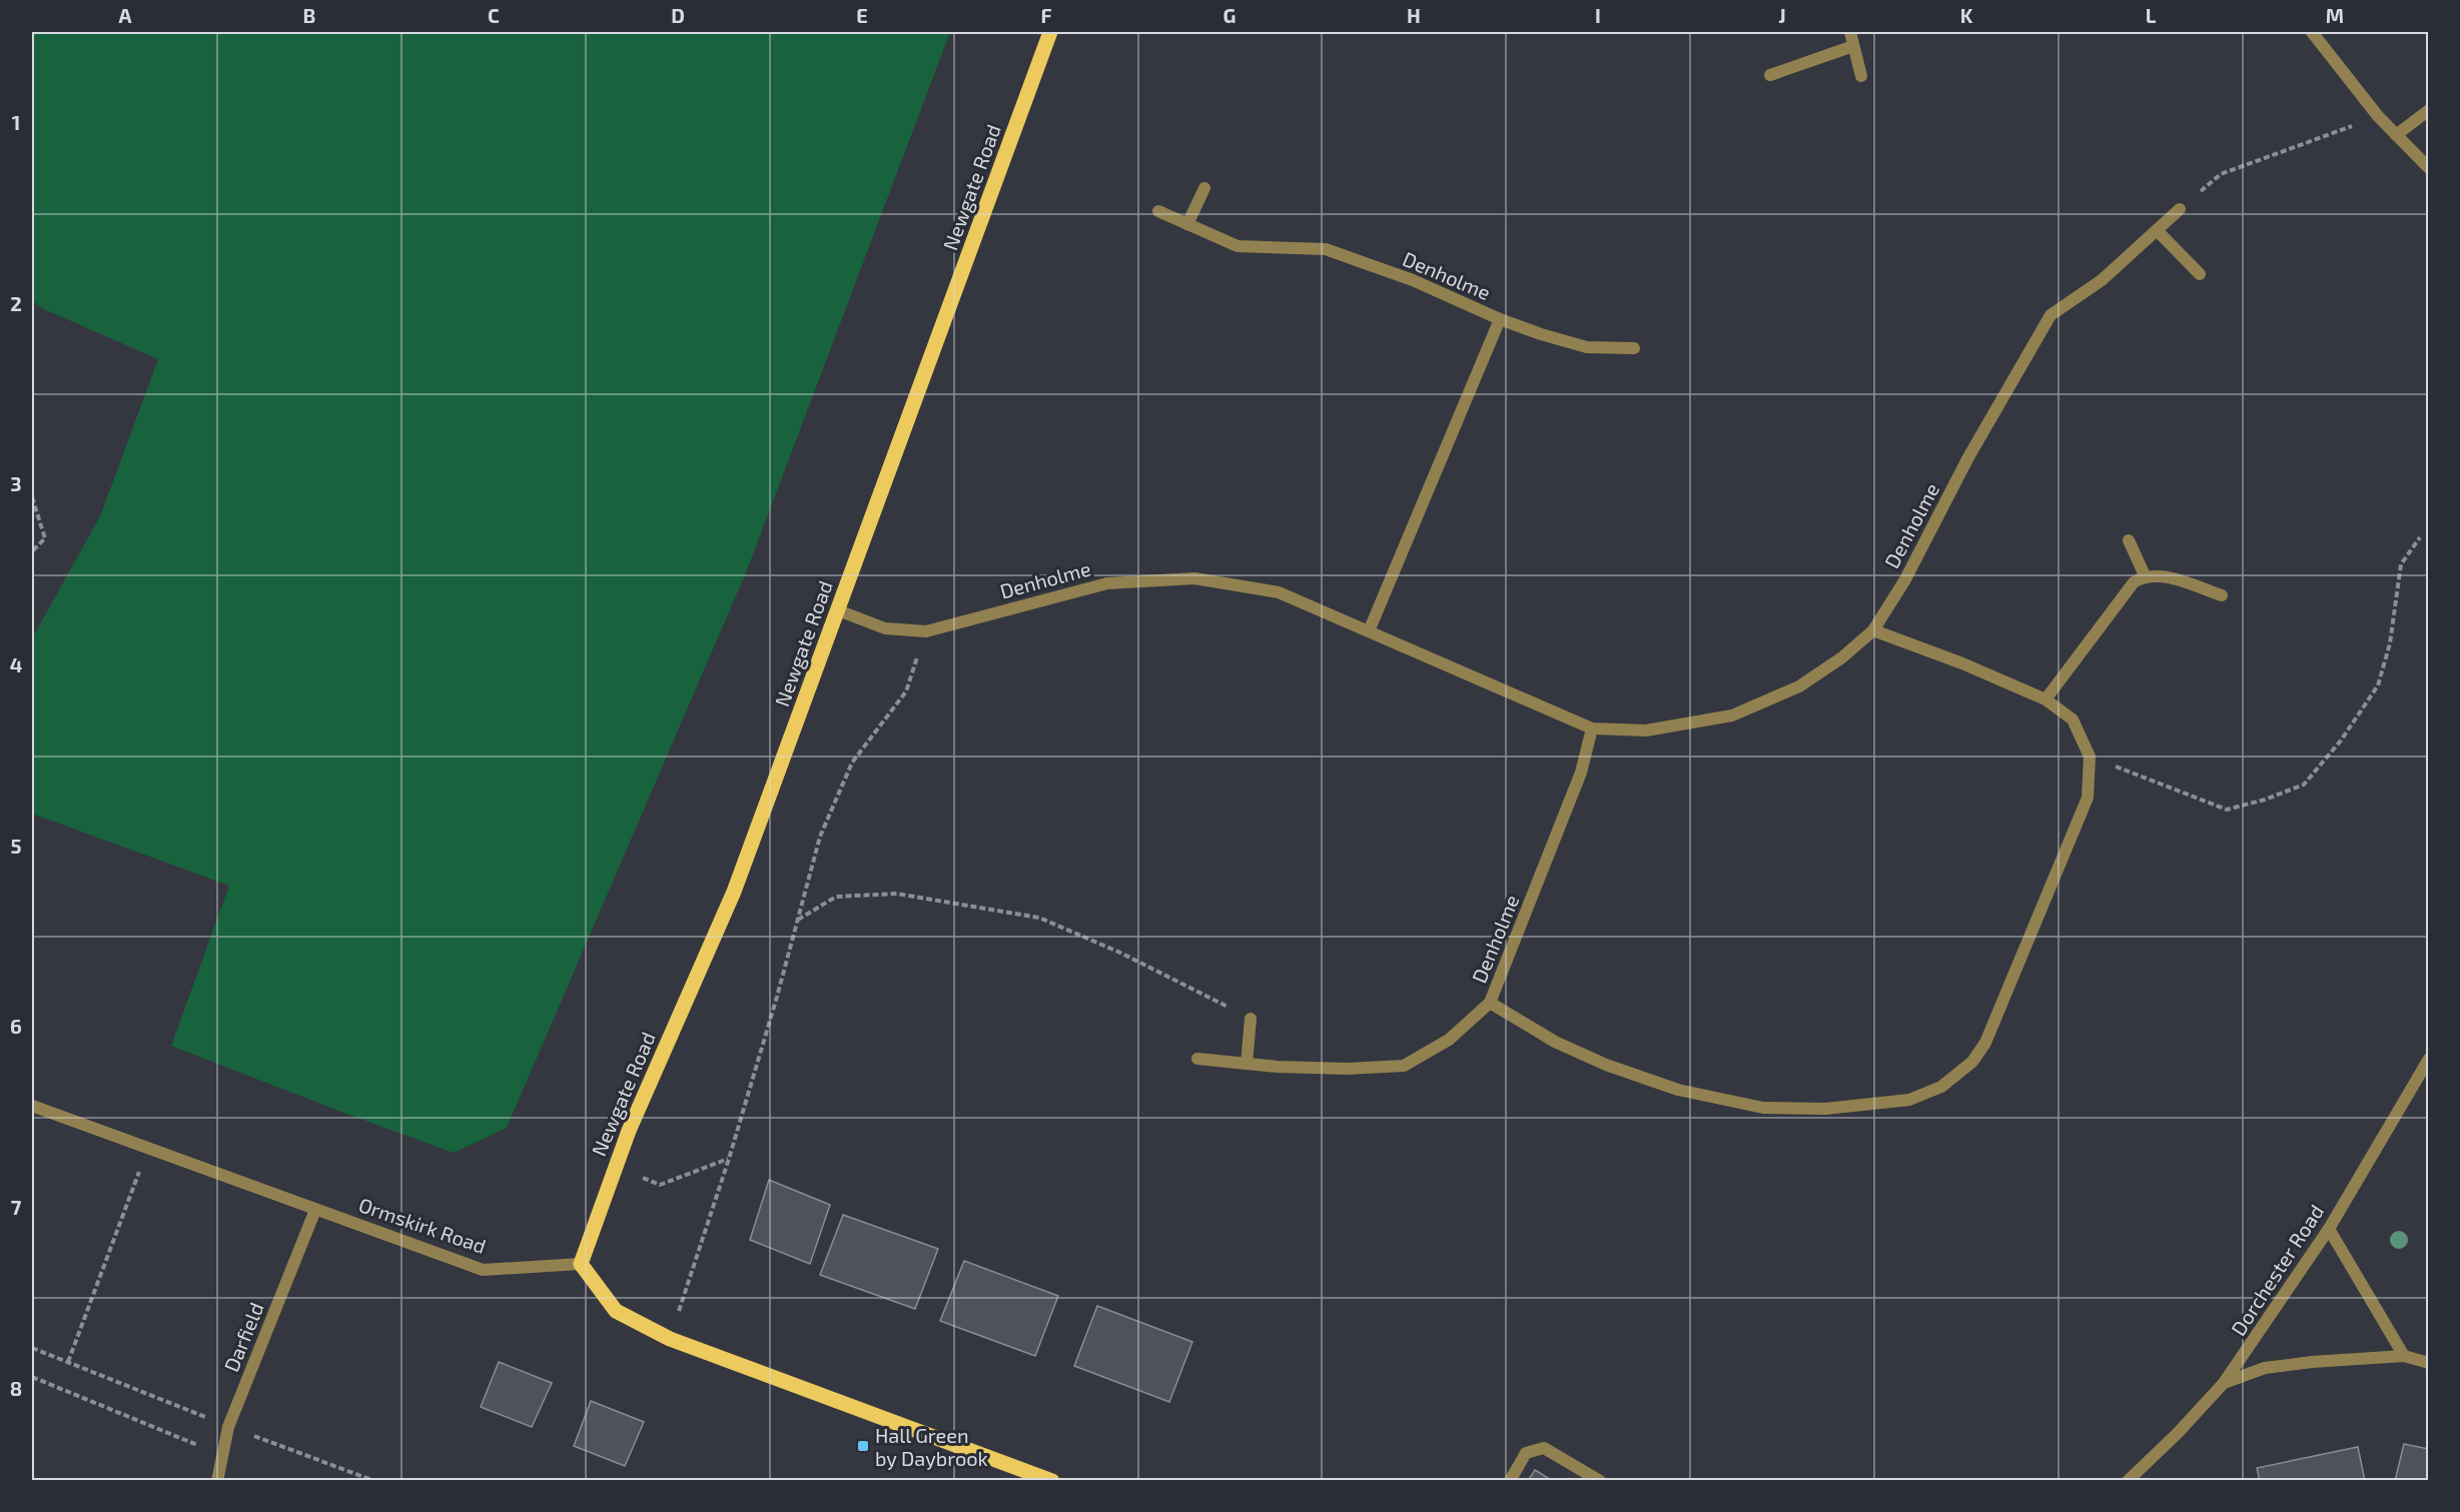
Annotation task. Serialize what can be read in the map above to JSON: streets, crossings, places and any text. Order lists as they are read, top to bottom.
{
  "streets": {
    "main road": ["Newgate Road"],
    "street": [
      "Denholme",
      "Ormskirk Road",
      "Dorchester Road",
      "Darfield"
    ]
  },
  "crossings": [
    ["Newgate Road", "Denholme"],
    ["Newgate Road", "Ormskirk Road"],
    ["Ormskirk Road", "Darfield"]
  ],
  "places": {
    "transit": ["Hall Green by Daybrook"]
  },
  "grid": {
    "columns": [
      "A",
      "B",
      "C",
      "D",
      "E",
      "F",
      "G",
      "H",
      "I",
      "J",
      "K",
      "L",
      "M"
    ],
    "rows": [
      "1",
      "2",
      "3",
      "4",
      "5",
      "6",
      "7",
      "8"
    ]
  }
}
